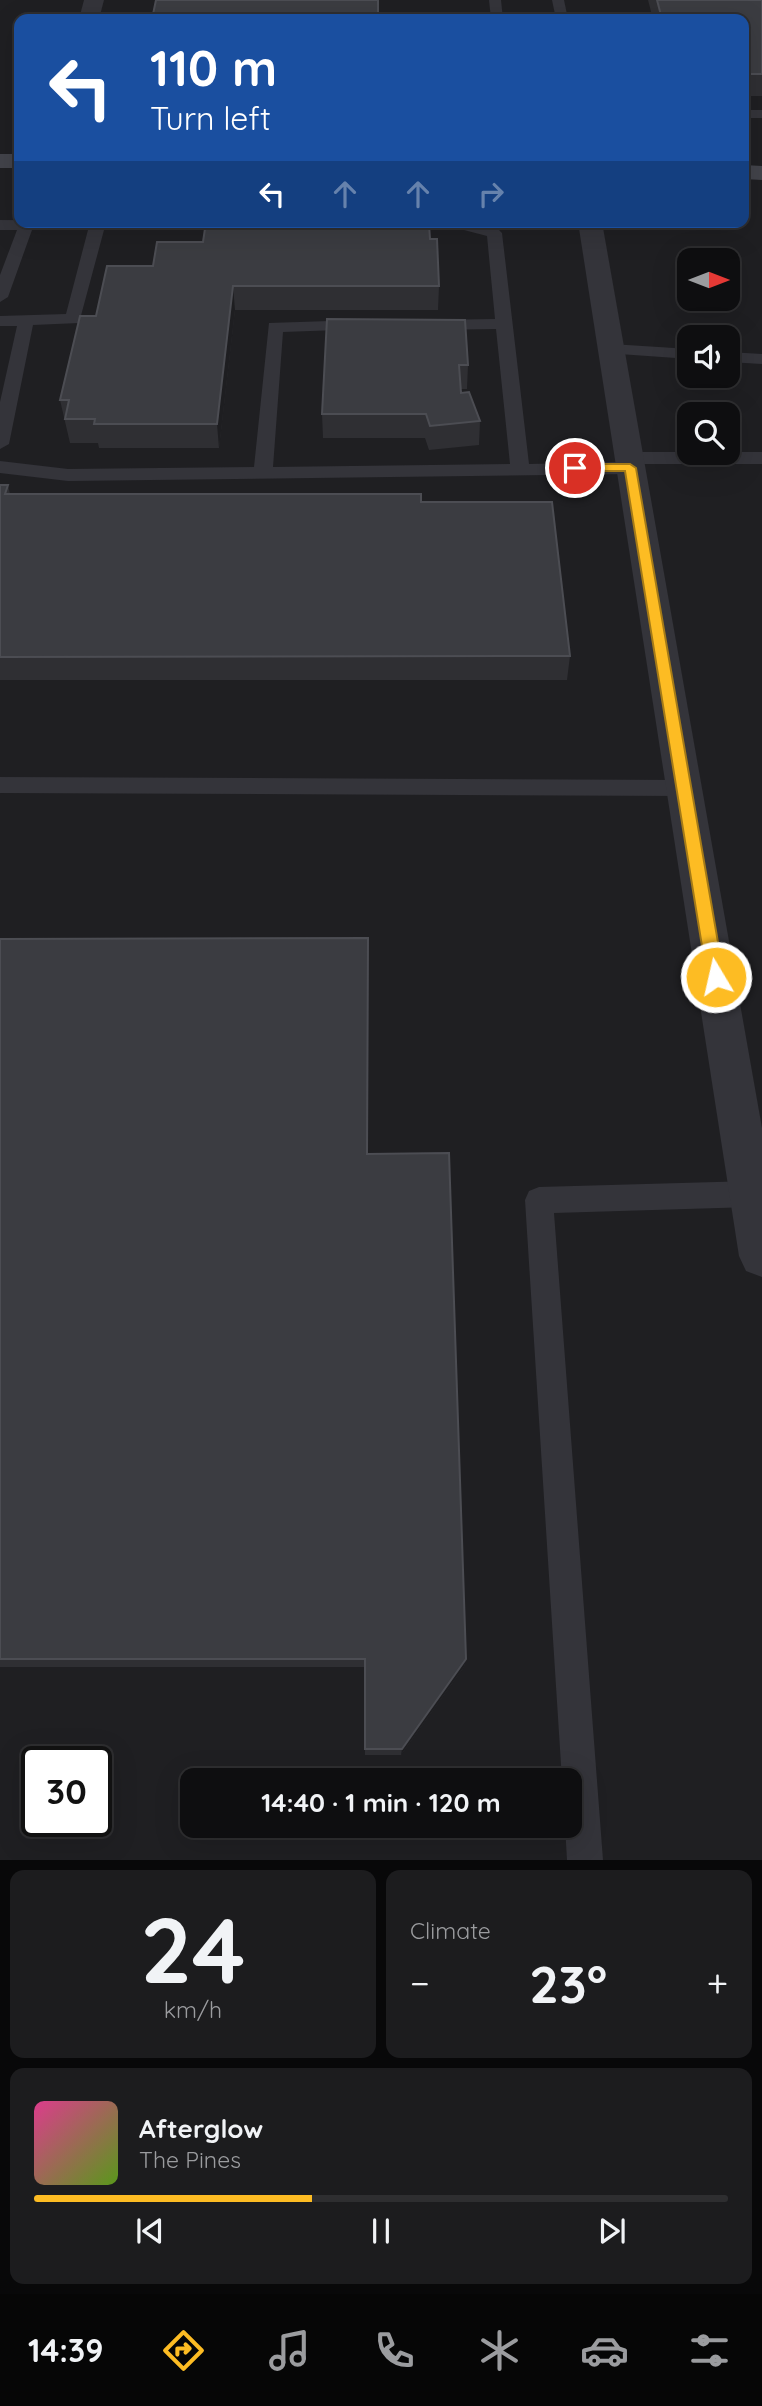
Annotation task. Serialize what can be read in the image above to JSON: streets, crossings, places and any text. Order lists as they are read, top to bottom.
{
  "north": "right",
  "page": {
    "turn": ["110 m", "Turn left"],
    "limit": "30",
    "trip": "14:40 · 1 min · 120 m",
    "tile": [
      ["24", "km/h"],
      "Climate"
    ],
    "heat": ["−", "23°", "+"],
    "song": ["Afterglow", "The Pines"],
    "tabs": "14:39"
  }
}
